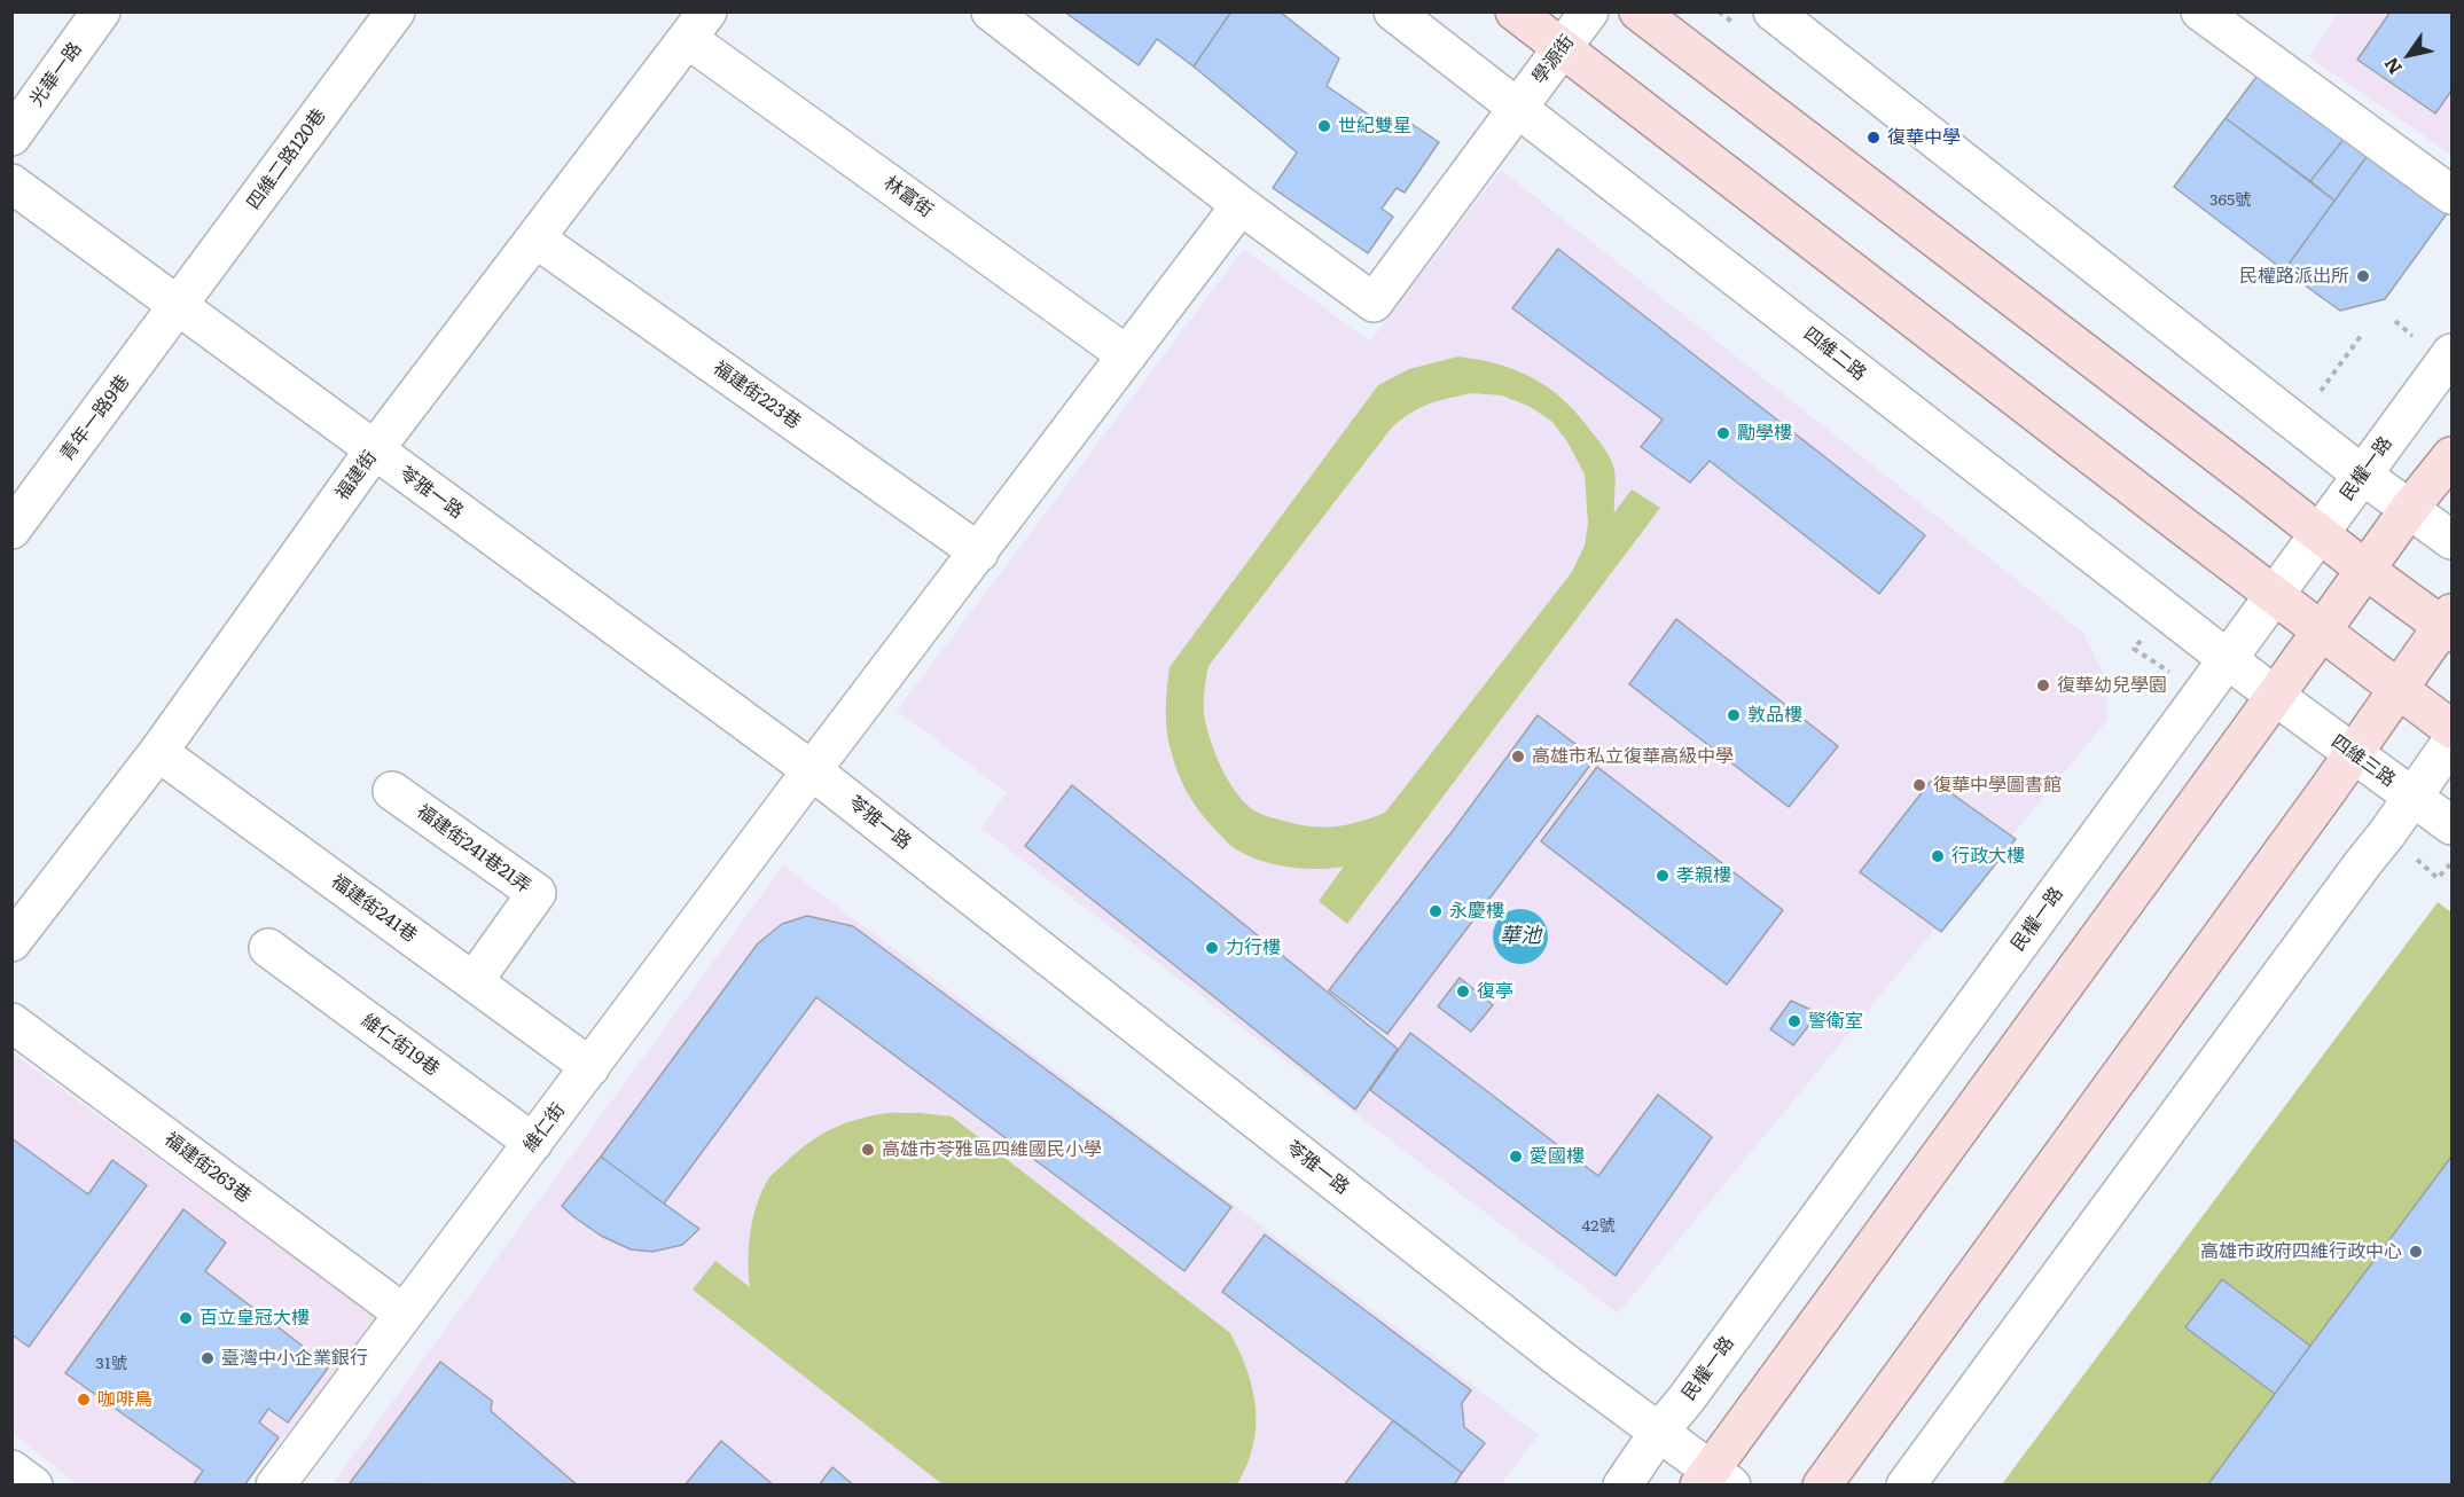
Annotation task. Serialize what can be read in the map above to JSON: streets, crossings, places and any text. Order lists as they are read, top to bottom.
{
  "streets": {
    "street": [
      "學源街",
      "光華一路",
      "四維二路120巷",
      "林富街",
      "四維二路",
      "福建街223巷",
      "青年一路9巷",
      "民權一路",
      "福建街",
      "苓雅一路",
      "四維三路",
      "福建街241巷21弄",
      "福建街241巷",
      "維仁街19巷",
      "維仁街",
      "福建街263巷"
    ]
  },
  "crossings": [
    ["學源街", "四維二路"],
    ["學源街", "維仁街"],
    ["四維二路120巷", "青年一路9巷"],
    ["四維二路120巷", "苓雅一路"],
    ["林富街", "福建街"],
    ["林富街", "維仁街"],
    ["四維二路", "民權一路"],
    ["四維二路", "四維三路"],
    ["福建街223巷", "福建街"],
    ["福建街223巷", "維仁街"],
    ["青年一路9巷", "苓雅一路"],
    ["民權一路", "苓雅一路"],
    ["福建街", "苓雅一路"],
    ["福建街", "福建街241巷"],
    ["苓雅一路", "維仁街"],
    ["福建街241巷21弄", "福建街241巷"],
    ["福建街241巷", "維仁街"],
    ["維仁街19巷", "維仁街"],
    ["維仁街", "福建街263巷"]
  ],
  "water": ["華池"],
  "places": [
    "世紀雙星",
    "復華中學",
    "民權路派出所",
    "勵學樓",
    "復華幼兒學園",
    "敦品樓",
    "高雄市私立復華高級中學",
    "復華中學圖書館",
    "行政大樓",
    "孝親樓",
    "永慶樓",
    "力行樓",
    "復亭",
    "警衛室",
    "高雄市苓雅區四維國民小學",
    "愛國樓",
    "高雄市政府四維行政中心",
    "百立皇冠大樓",
    "臺灣中小企業銀行",
    "咖啡鳥"
  ],
  "house_numbers": ["365號", "42號", "31號"],
  "north": "bottom left"
}
